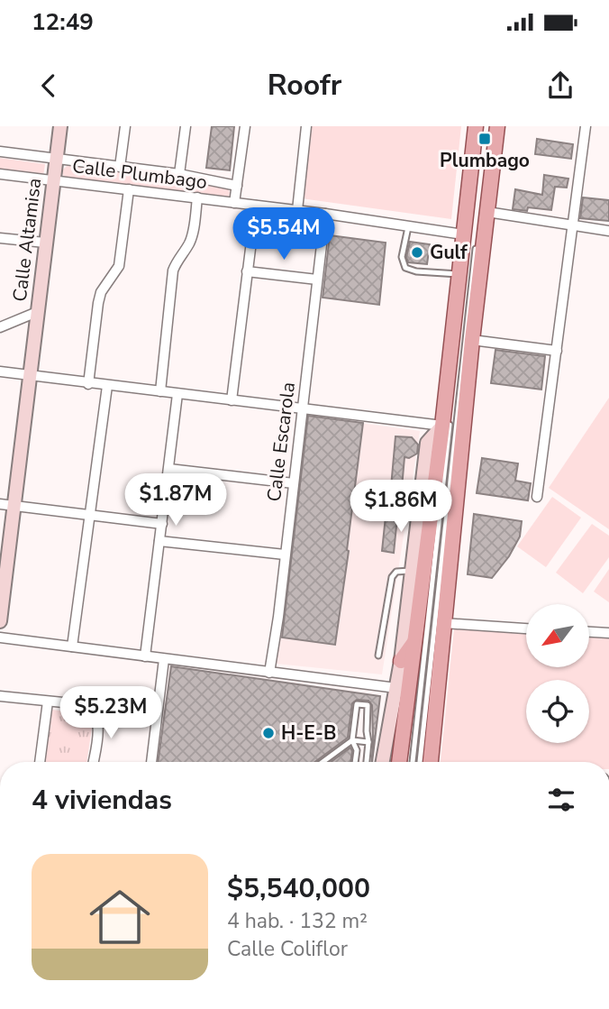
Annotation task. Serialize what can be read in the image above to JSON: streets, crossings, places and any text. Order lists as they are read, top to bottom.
{
  "streets": {
    "street": ["Calle Plumbago", "Calle Altamisa", "Calle Escarola"]
  },
  "crossings": [
    ["Calle Plumbago", "Calle Altamisa"],
    ["Calle Plumbago", "Calle Escarola"]
  ],
  "places": {
    "transit": ["Plumbago"],
    "other": ["Gulf", "H-E-B"]
  },
  "north": "bottom left",
  "page": {
    "status": "12:49",
    "header": "Roofr",
    "price": [
      "$5.54M",
      "$1.87M",
      "$1.86M",
      "$5.23M"
    ],
    "heading": "4 viviendas",
    "list": [
      {
        "name": "$5,540,000",
        "note": "4 hab. · 132 m² · Calle Coliflor"
      }
    ]
  }
}
